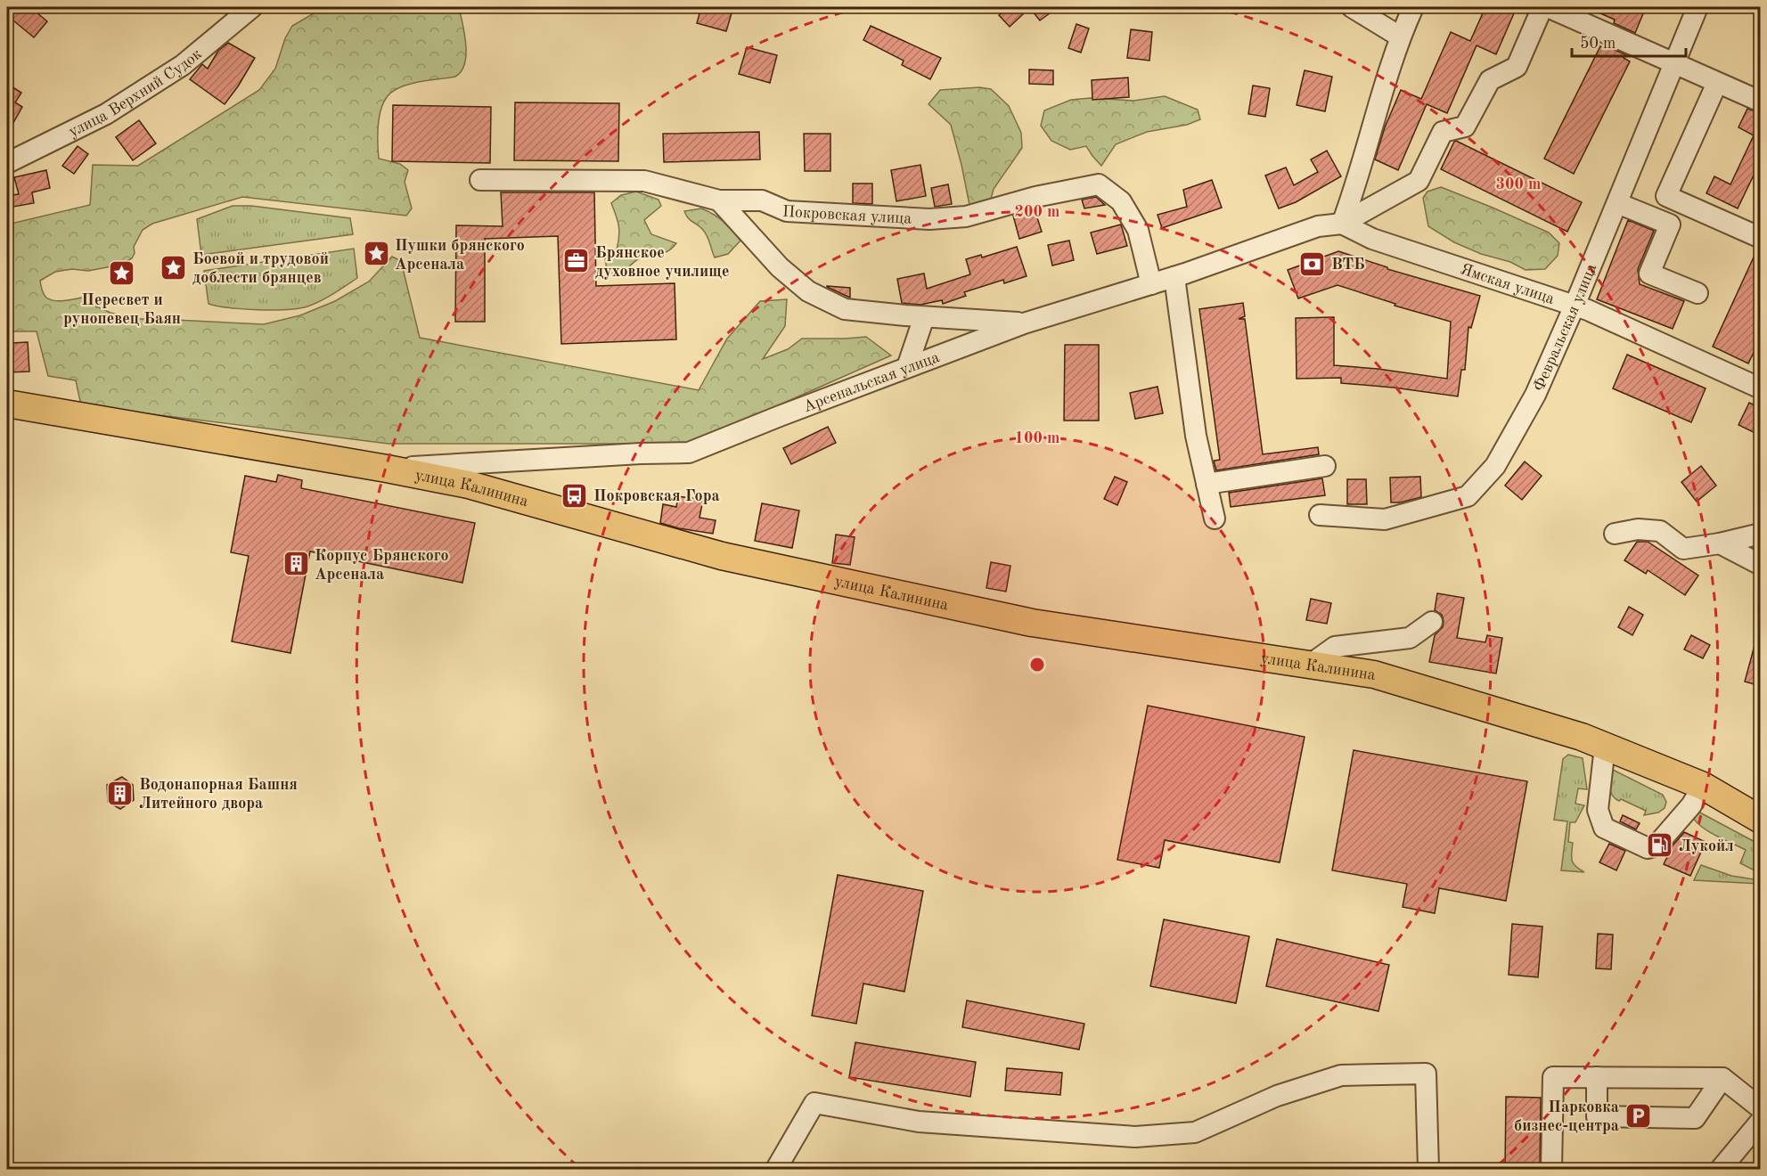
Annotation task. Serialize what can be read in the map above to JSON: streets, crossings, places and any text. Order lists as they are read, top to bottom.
{
  "streets": {
    "main road": ["улица Калинина"],
    "street": [
      "улица Верхний Судок",
      "Покровская улица",
      "Ямская улица",
      "Февральская улица",
      "Арсенальская улица"
    ]
  },
  "crossings": [
    ["Покровская улица", "Арсенальская улица"],
    ["Ямская улица", "Февральская улица"],
    ["Ямская улица", "Арсенальская улица"],
    ["Арсенальская улица", "улица Калинина"]
  ],
  "places": {
    "place": ["Пушки брянского Арсенала", "Боевой и трудовой доблести брянцев", "Пересвет и рунопевец Баян"],
    "office": ["Брянское духовное училище"],
    "bank": ["ВТБ"],
    "bus stop": ["Покровская Гора"],
    "building": ["Корпус Брянского Арсенала", "Водонапорная Башня Литейного двора"],
    "fuel station": ["Лукойл"],
    "parking": ["Парковка бизнес-центра"]
  },
  "scale_bar": "50 m",
  "rings": ["300 m", "200 m", "100 m"]
}
